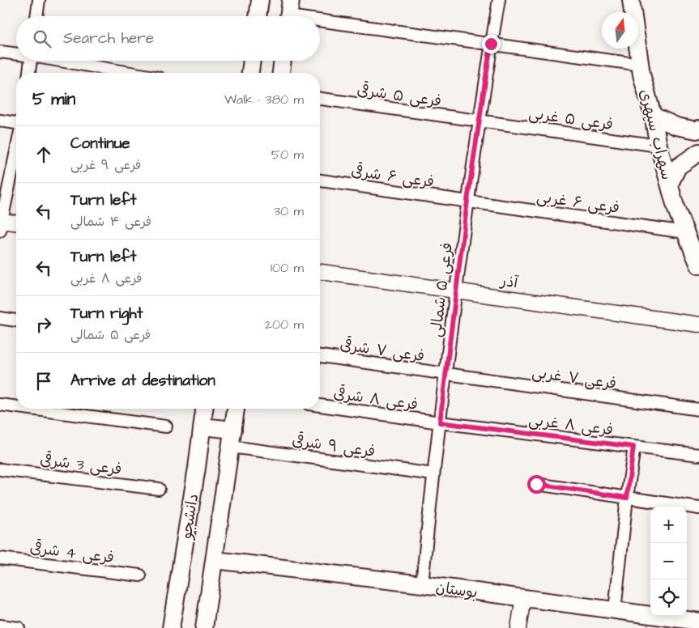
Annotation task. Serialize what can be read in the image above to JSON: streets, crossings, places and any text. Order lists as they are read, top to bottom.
{
  "streets": {
    "main road": ["سهراب سپهری", "دانشجو", "بوستان"],
    "street": [
      "فرعی ۵ شرقی",
      "فرعی ۵ غربی",
      "فرعی ۶ شرقی",
      "فرعی ۶ غربی",
      "آذر",
      "فرعی ۵ شمالی",
      "فرعی ۷ شرقی",
      "فرعی ۷ غربی",
      "فرعی ۸ شرقی",
      "فرعی ۸ غربی",
      "فرعی ۹ شرقی",
      "فرعی 3 شرقی",
      "فرعی 4 شرقی"
    ]
  },
  "crossings": [
    ["فرعی ۵ شرقی", "فرعی ۵ غربی"],
    ["فرعی ۵ شرقی", "فرعی ۵ شمالی"],
    ["فرعی ۵ غربی", "سهراب سپهری"],
    ["فرعی ۵ غربی", "فرعی ۵ شمالی"],
    ["سهراب سپهری", "فرعی ۶ غربی"],
    ["فرعی ۶ شرقی", "فرعی ۶ غربی"],
    ["فرعی ۶ شرقی", "فرعی ۵ شمالی"],
    ["فرعی ۶ غربی", "فرعی ۵ شمالی"],
    ["آذر", "فرعی ۵ شمالی"],
    ["فرعی ۵ شمالی", "فرعی ۷ شرقی"],
    ["فرعی ۵ شمالی", "فرعی ۷ غربی"],
    ["فرعی ۵ شمالی", "فرعی ۸ شرقی"],
    ["فرعی ۵ شمالی", "فرعی ۸ غربی"],
    ["فرعی ۵ شمالی", "فرعی ۹ شرقی"],
    ["فرعی ۵ شمالی", "بوستان"],
    ["فرعی ۷ شرقی", "فرعی ۷ غربی"],
    ["فرعی ۸ شرقی", "فرعی ۸ غربی"],
    ["فرعی ۹ شرقی", "دانشجو"],
    ["دانشجو", "بوستان"]
  ],
  "north": "top",
  "page": {
    "search": "Search here",
    "heading": ["5 min", "Walk · 380 m"],
    "list": [
      ["Continue", "فرعی ۹ غربی", "50 m"],
      ["Turn left", "فرعی ۴ شمالی", "30 m"],
      ["Turn left", "فرعی ۸ غربی", "100 m"],
      ["Turn right", "فرعی ۵ شمالی", "200 m"],
      "Arrive at destination"
    ],
    "map_buttons": ["+", "−"]
  }
}
